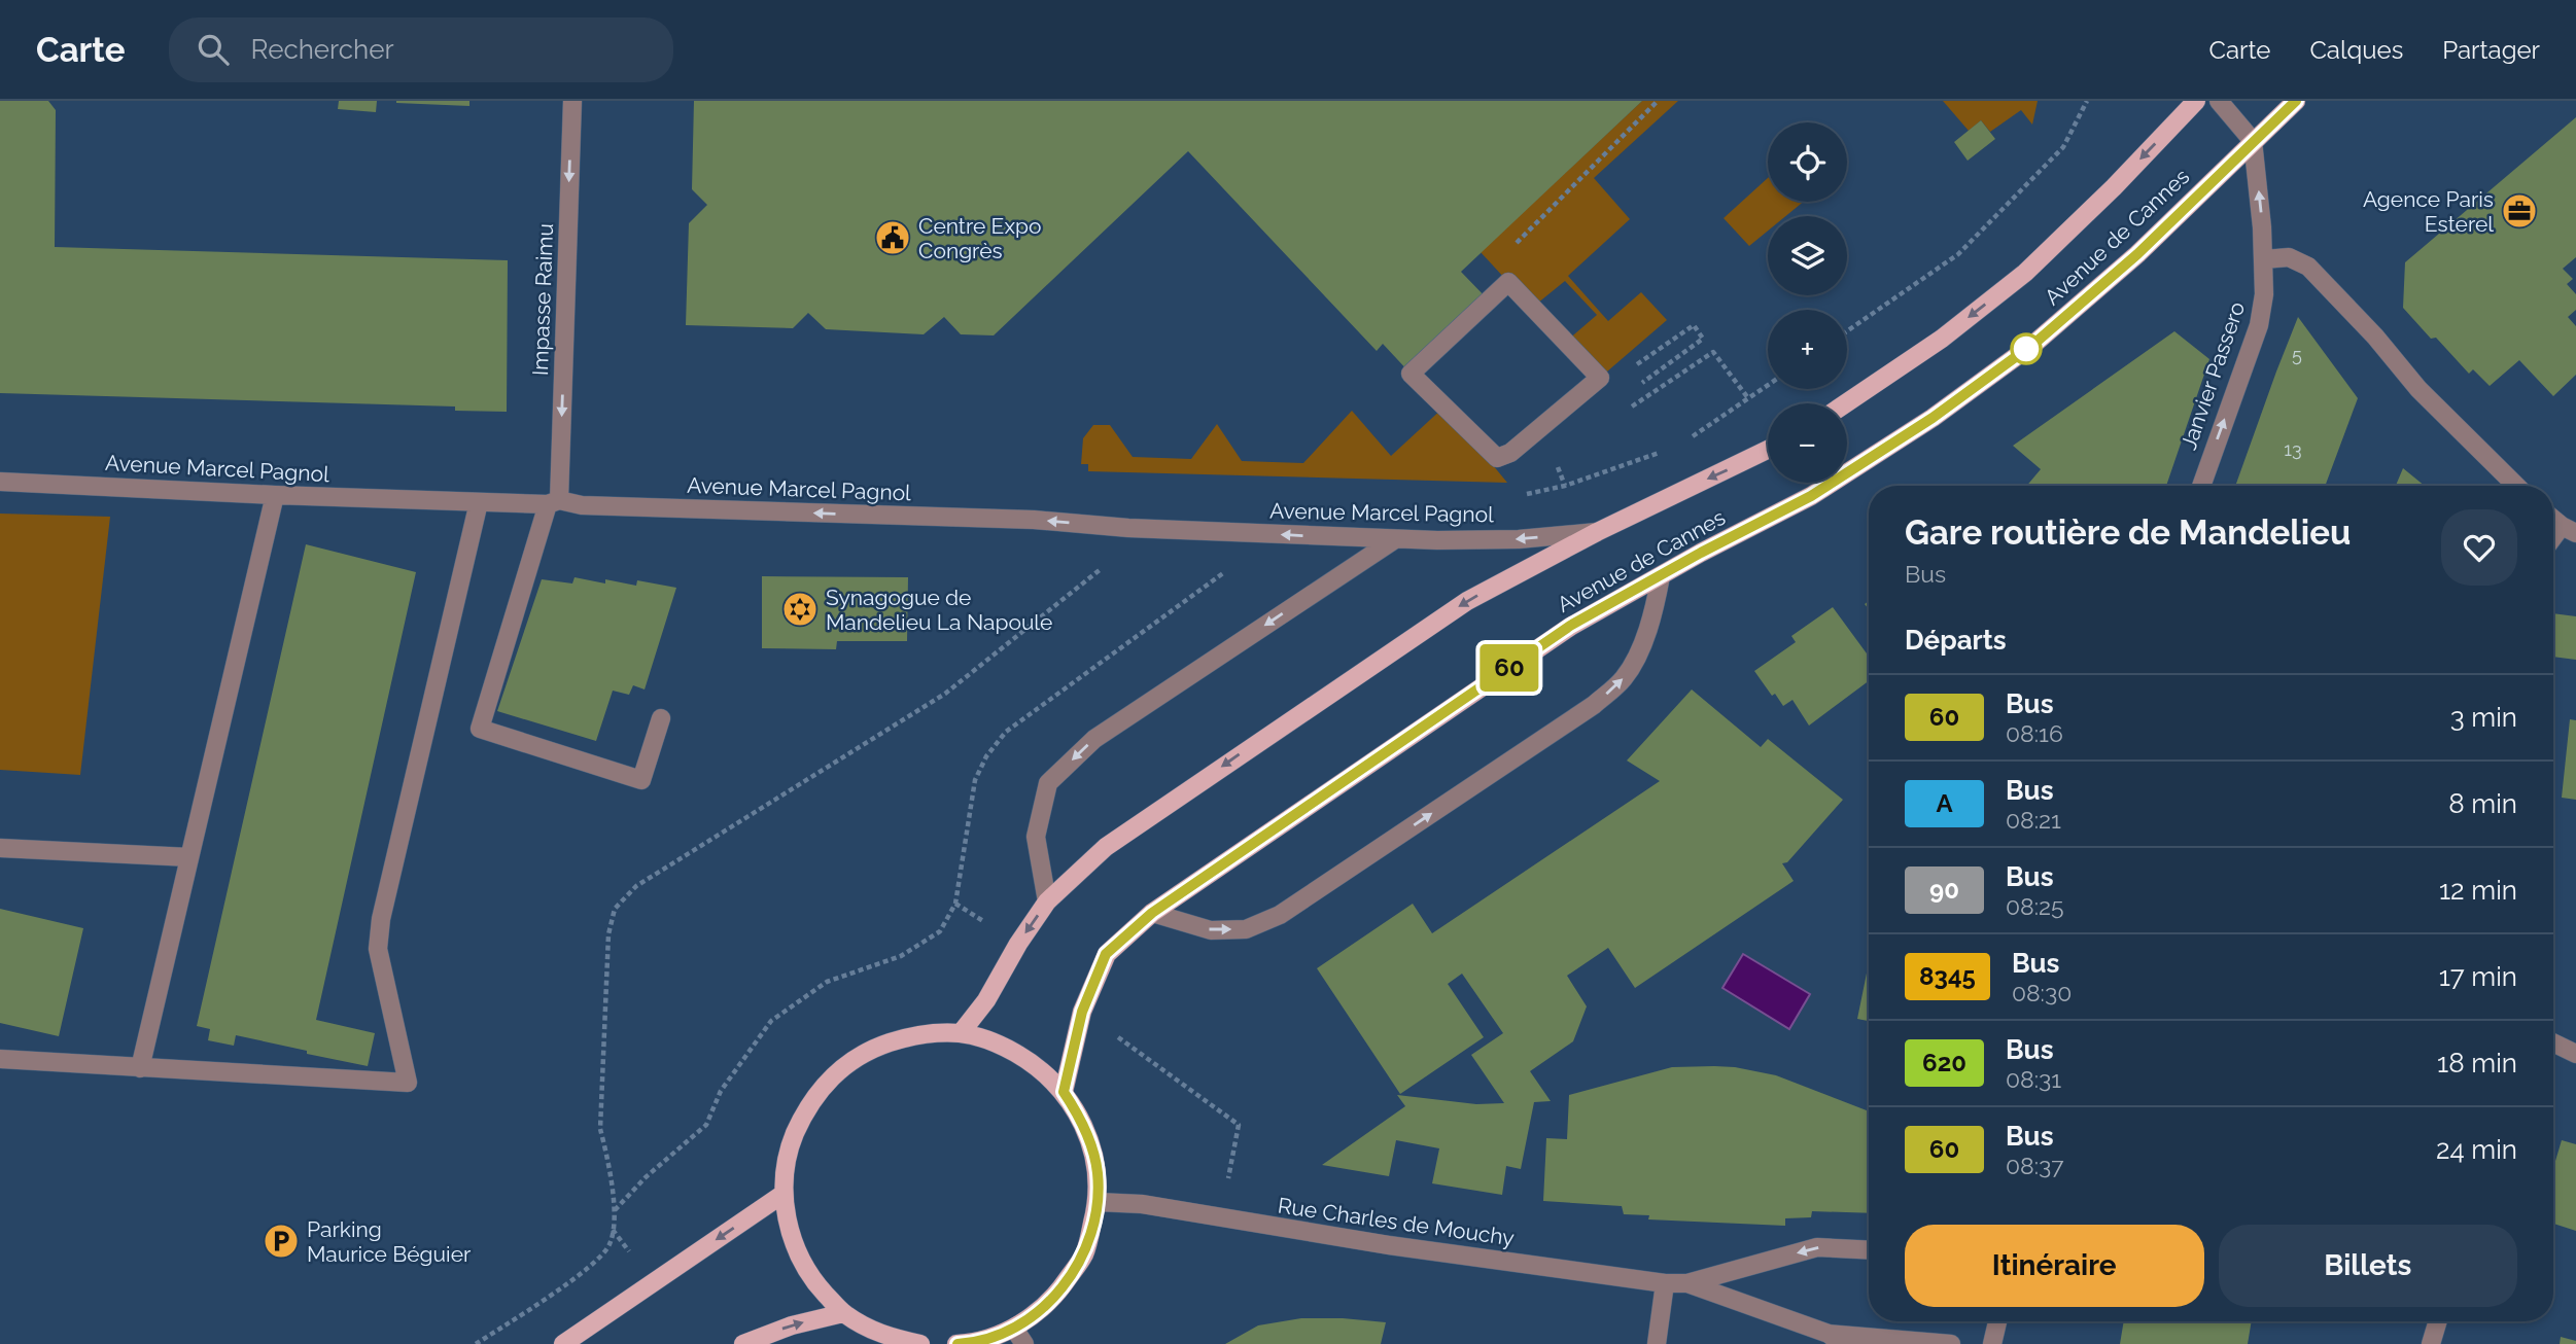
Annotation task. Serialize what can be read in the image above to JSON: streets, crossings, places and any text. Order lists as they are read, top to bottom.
{
  "streets": {
    "main road": ["Avenue de Cannes"],
    "street": [
      "Impasse Raimu",
      "Janvier Passero",
      "Avenue Marcel Pagnol",
      "Rue Charles de Mouchy"
    ]
  },
  "crossings": [
    ["Avenue de Cannes", "Janvier Passero"],
    ["Avenue de Cannes", "Avenue Marcel Pagnol"],
    ["Impasse Raimu", "Avenue Marcel Pagnol"]
  ],
  "one_way": ["Impasse Raimu", "Janvier Passero", "Avenue Marcel Pagnol"],
  "places": {
    "office": ["Agence Paris Esterel"],
    "public building": ["Centre Expo Congrès"],
    "synagogue": ["Synagogue de Mandelieu La Napoule"],
    "parking": ["Parking Maurice Béguier"]
  },
  "lines": ["bus line 60"],
  "house_numbers": ["5", "13"],
  "page": {
    "header": "Carte",
    "search": "Rechercher",
    "nav": ["Carte", "Calques", "Partager"],
    "on_map": "60",
    "map_buttons": ["+", "−"],
    "heading": [
      ["Gare routière de Mandelieu", "Bus"],
      "Départs"
    ],
    "list": [
      {
        "mark": "60",
        "name": "Bus",
        "note": "08:16",
        "value": "3 min"
      },
      {
        "mark": "A",
        "name": "Bus",
        "note": "08:21",
        "value": "8 min"
      },
      {
        "mark": "90",
        "name": "Bus",
        "note": "08:25",
        "value": "12 min"
      },
      {
        "mark": "8345",
        "name": "Bus",
        "note": "08:30",
        "value": "17 min"
      },
      {
        "mark": "620",
        "name": "Bus",
        "note": "08:31",
        "value": "18 min"
      },
      {
        "mark": "60",
        "name": "Bus",
        "note": "08:37",
        "value": "24 min"
      }
    ],
    "buttons": ["Itinéraire", "Billets"]
  }
}
